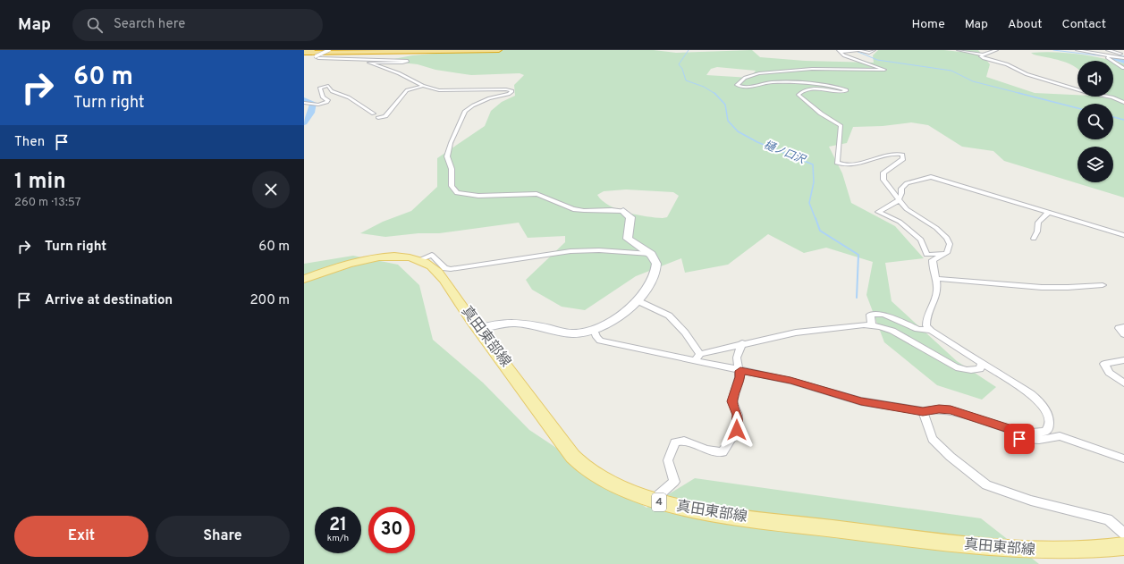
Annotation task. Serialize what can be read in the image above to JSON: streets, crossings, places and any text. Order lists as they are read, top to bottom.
{
  "streets": {
    "main road": ["真田東部線", "4"]
  },
  "water": ["樋ノ口沢"],
  "page": {
    "header": "Map",
    "search": "Search here",
    "nav": [
      "Home",
      "Map",
      "About",
      "Contact"
    ],
    "turn": ["60 m", "Turn right"],
    "then": "Then",
    "heading": ["1 min", "260 m · 13:57"],
    "list": [
      {
        "name": "Turn right",
        "value": "60 m"
      },
      {
        "name": "Arrive at destination",
        "value": "200 m"
      }
    ],
    "speed": "21 km/h",
    "limit": "30",
    "buttons": ["Exit", "Share"]
  }
}
